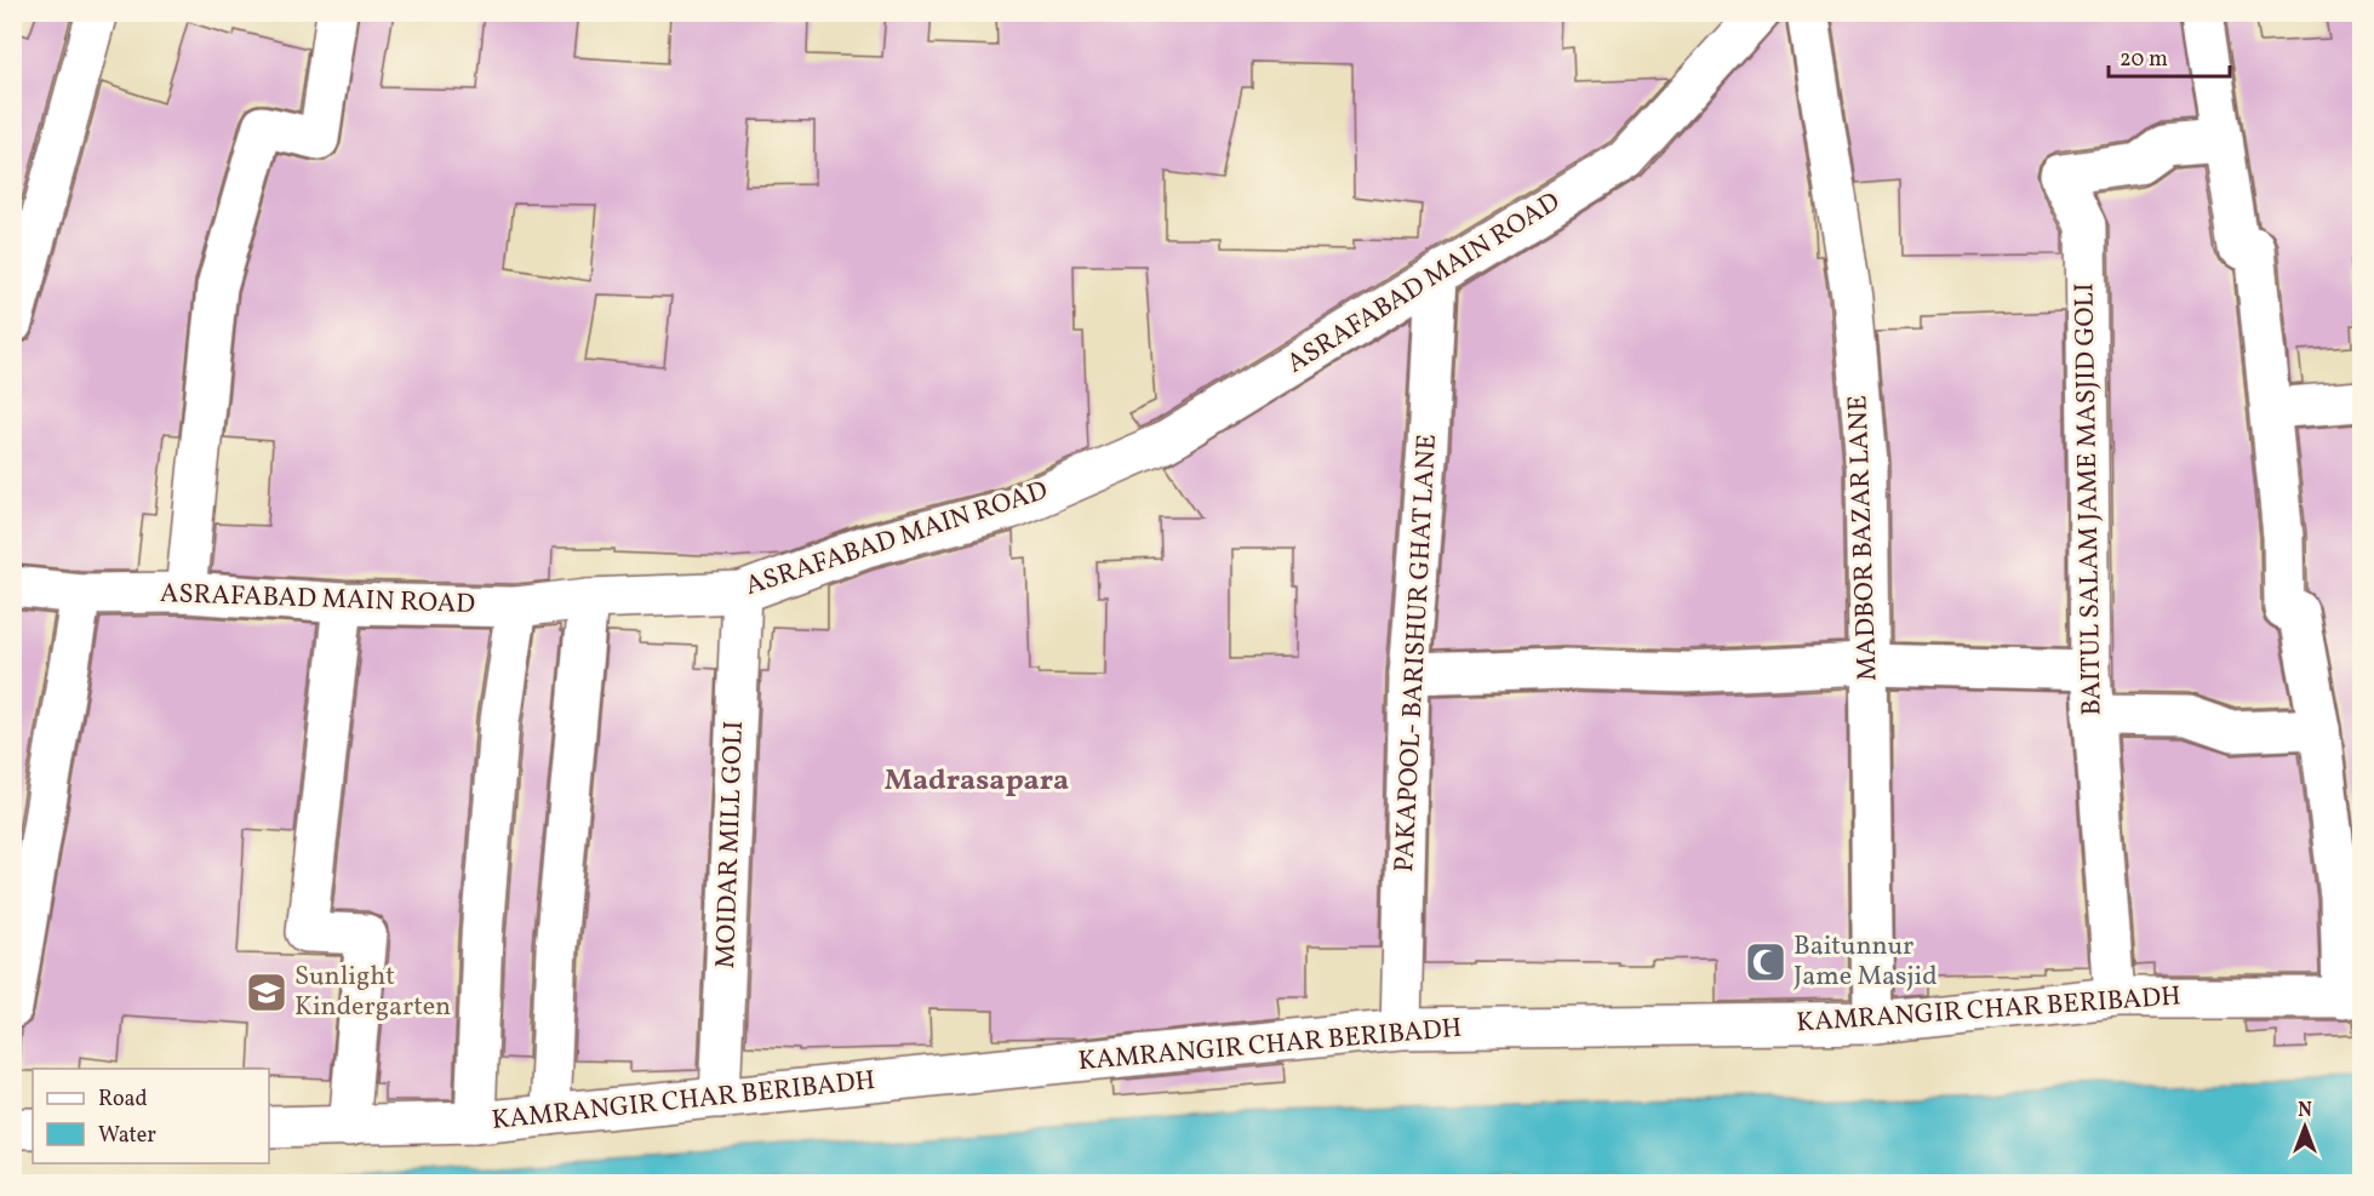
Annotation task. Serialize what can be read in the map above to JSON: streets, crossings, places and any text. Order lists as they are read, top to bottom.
{
  "streets": {
    "street": [
      "ASRAFABAD MAIN ROAD",
      "BAITUL SALAM JAME MASJID GOLI",
      "MADBOR BAZAR LANE",
      "PAKAPOOL- BARISHUR GHAT LANE",
      "MOIDAR MILL GOLI",
      "KAMRANGIR CHAR BERIBADH"
    ]
  },
  "crossings": [
    ["ASRAFABAD MAIN ROAD", "PAKAPOOL- BARISHUR GHAT LANE"],
    ["ASRAFABAD MAIN ROAD", "MOIDAR MILL GOLI"],
    ["BAITUL SALAM JAME MASJID GOLI", "KAMRANGIR CHAR BERIBADH"],
    ["MADBOR BAZAR LANE", "KAMRANGIR CHAR BERIBADH"],
    ["PAKAPOOL- BARISHUR GHAT LANE", "KAMRANGIR CHAR BERIBADH"],
    ["MOIDAR MILL GOLI", "KAMRANGIR CHAR BERIBADH"]
  ],
  "districts": ["Madrasapara"],
  "places": {
    "mosque": ["Baitunnur Jame Masjid"],
    "school or university": ["Sunlight Kindergarten"]
  },
  "legend": ["Road", "Water"],
  "scale_bar": "20 m",
  "north": "top"
}
